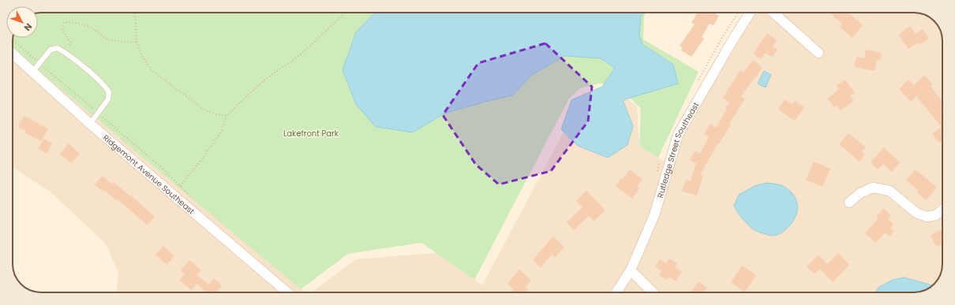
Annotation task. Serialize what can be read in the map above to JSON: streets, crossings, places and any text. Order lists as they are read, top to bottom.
{
  "streets": {
    "street": ["Rutledge Street Southeast", "Ridgemont Avenue Southeast"]
  },
  "parks": ["Lakefront Park"],
  "north": "bottom right"
}
